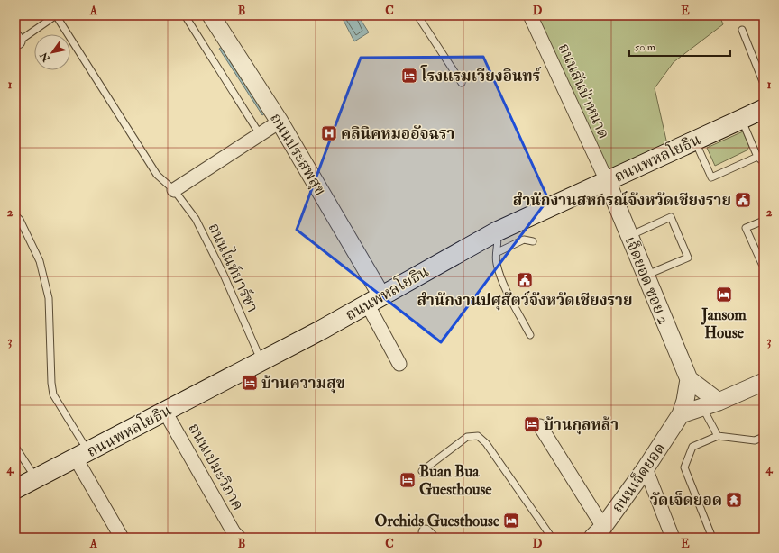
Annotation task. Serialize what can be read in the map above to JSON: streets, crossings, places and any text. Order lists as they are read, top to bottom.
{
  "streets": {
    "main road": ["ถนนพหลโยธิน"],
    "street": [
      "ถนนสันป่าหนาด",
      "ถนนประสพสุข",
      "เจ็ดยอด ซอย 2",
      "ถนนเปมะวิภาค",
      "ถนนเจ็ดยอด"
    ],
    "lane": ["ถนนไนท์บาร์ซา"]
  },
  "crossings": [
    ["ถนนสันป่าหนาด", "ถนนพหลโยธิน"],
    ["ถนนสันป่าหนาด", "เจ็ดยอด ซอย 2"],
    ["ถนนประสพสุข", "ถนนพหลโยธิน"],
    ["ถนนพหลโยธิน", "ถนนไนท์บาร์ซา"],
    ["ถนนพหลโยธิน", "เจ็ดยอด ซอย 2"],
    ["ถนนพหลโยธิน", "ถนนเปมะวิภาค"],
    ["เจ็ดยอด ซอย 2", "ถนนเจ็ดยอด"]
  ],
  "places": {
    "hotel": [
      "โรงแรมเวียงอินทร์",
      "Jansom House",
      "บ้านความสุข",
      "บ้านกุลหล้า",
      "Buan Bua Guesthouse",
      "Orchids Guesthouse"
    ],
    "hospital": ["คลินิคหมออัจฉรา"],
    "public building": ["สำนักงานสหกรณ์จังหวัดเชียงราย", "สำนักงานปศุสัตว์จังหวัดเชียงราย"],
    "temple": ["วัดเจ็ดยอด"]
  },
  "scale_bar": "50 m",
  "north": "bottom left",
  "grid": {
    "columns": [
      "A",
      "B",
      "C",
      "D",
      "E"
    ],
    "rows": [
      "1",
      "2",
      "3",
      "4"
    ]
  }
}
